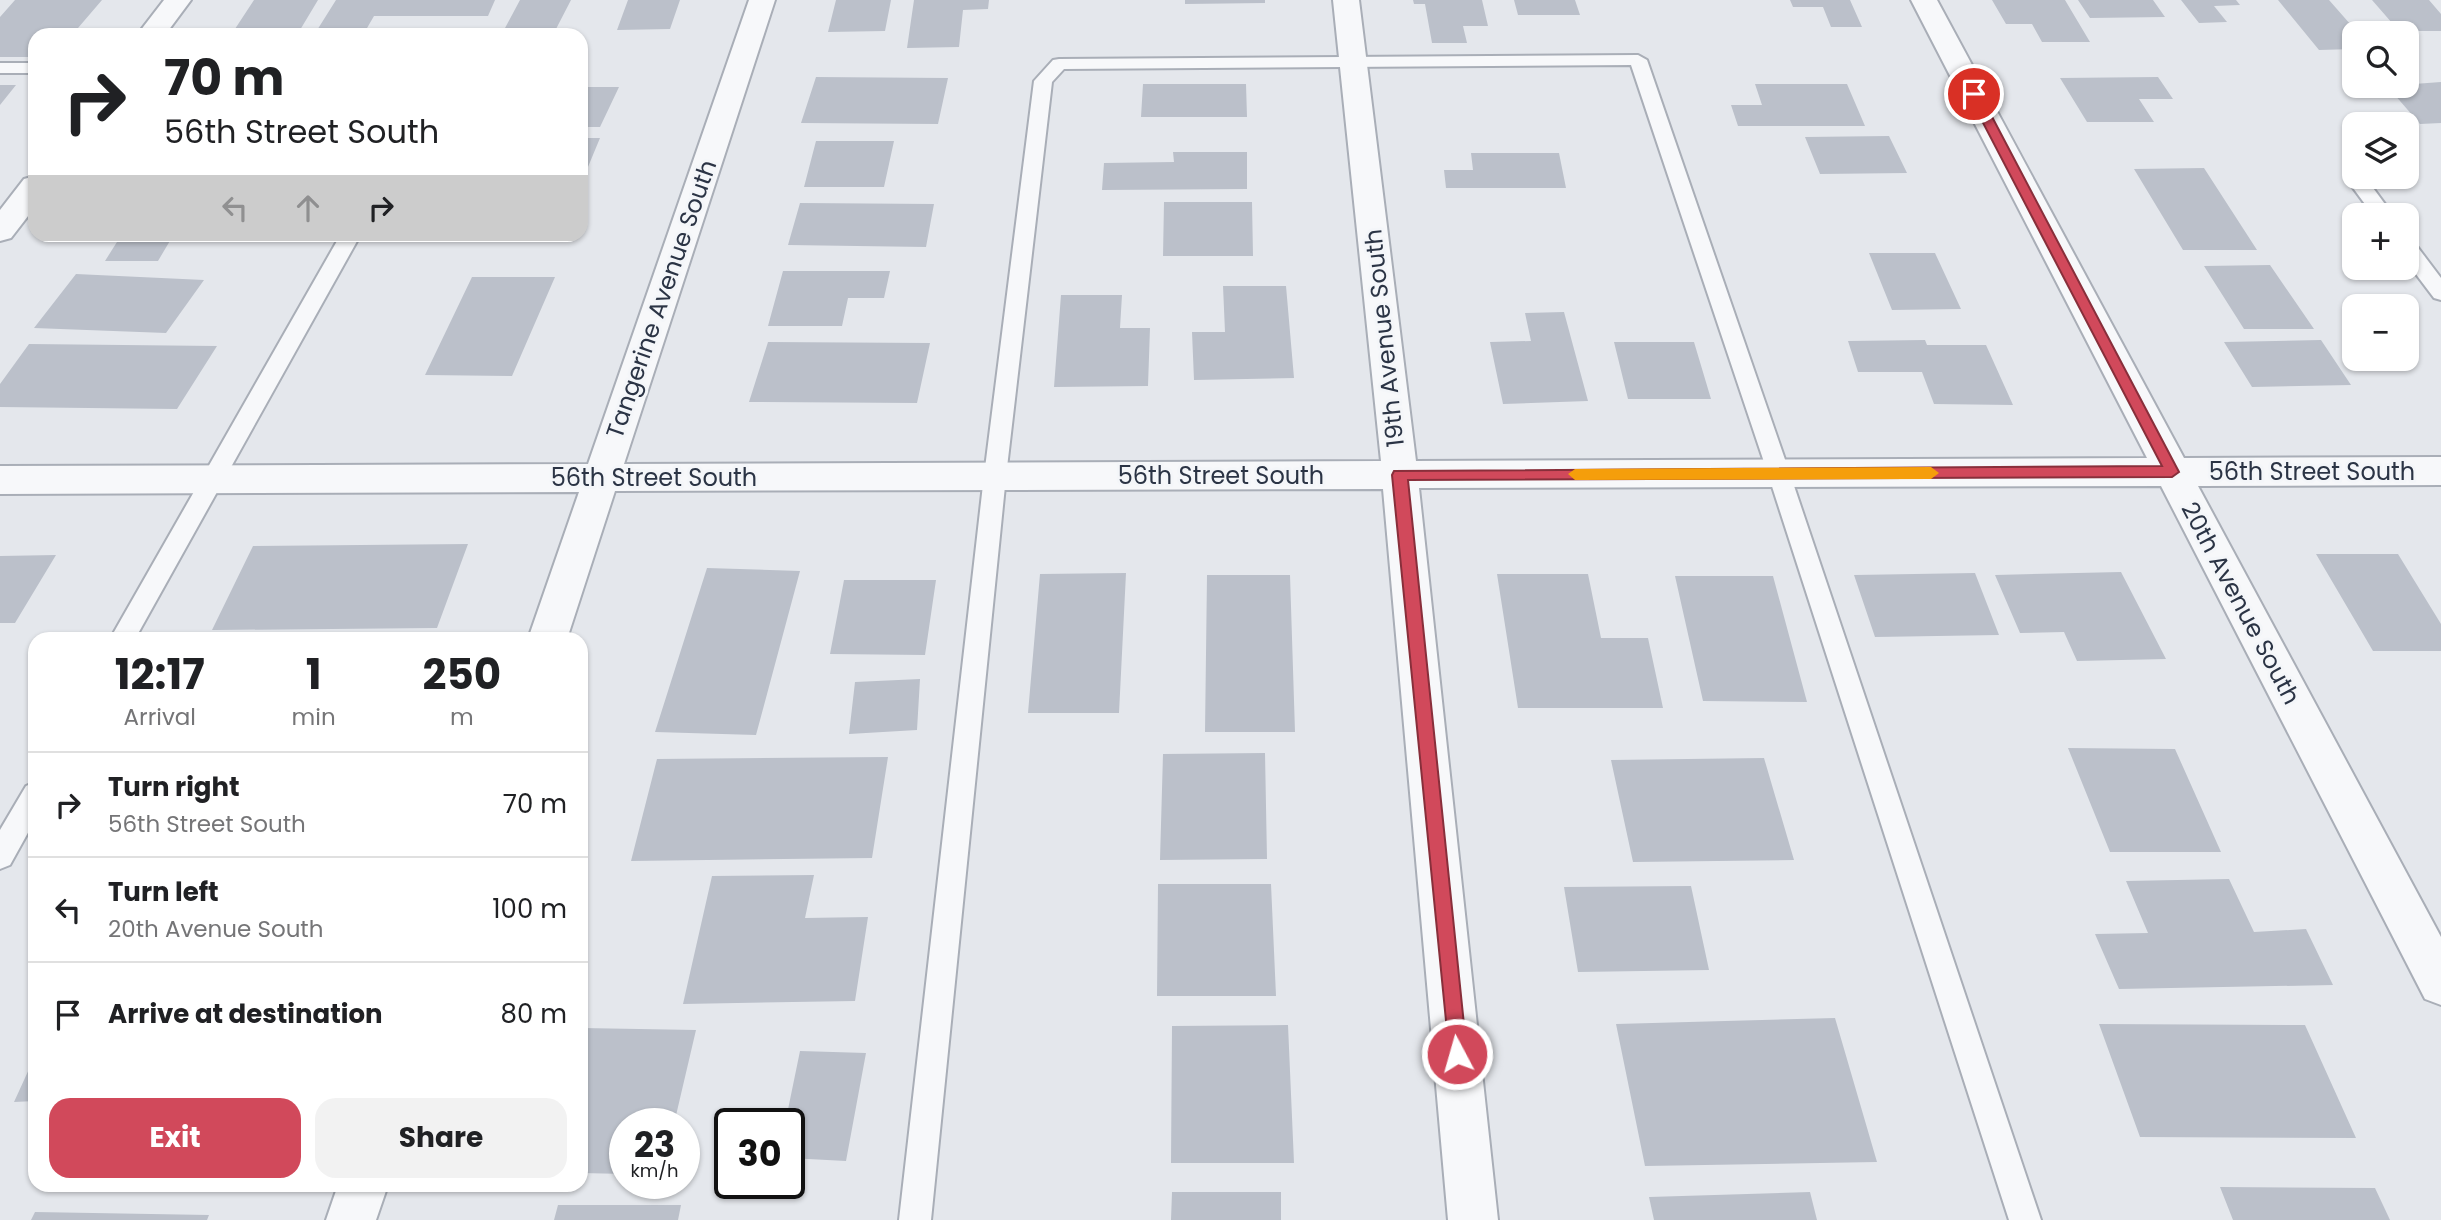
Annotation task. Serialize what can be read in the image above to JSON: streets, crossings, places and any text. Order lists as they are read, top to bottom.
{
  "streets": {
    "street": [
      "Tangerine Avenue South",
      "19th Avenue South",
      "56th Street South",
      "20th Avenue South"
    ]
  },
  "crossings": [
    ["Tangerine Avenue South", "56th Street South"],
    ["19th Avenue South", "56th Street South"],
    ["56th Street South", "20th Avenue South"]
  ],
  "page": {
    "map_buttons": ["+", "−"],
    "turn": ["70 m", "56th Street South"],
    "eta": [
      "12:17",
      "Arrival",
      "1",
      "min",
      "250",
      "m"
    ],
    "list": [
      {
        "name": "Turn right",
        "note": "56th Street South",
        "value": "70 m"
      },
      {
        "name": "Turn left",
        "note": "20th Avenue South",
        "value": "100 m"
      },
      {
        "name": "Arrive at destination",
        "value": "80 m"
      }
    ],
    "buttons": ["Exit", "Share"],
    "speed": "23 km/h",
    "limit": "30"
  }
}
